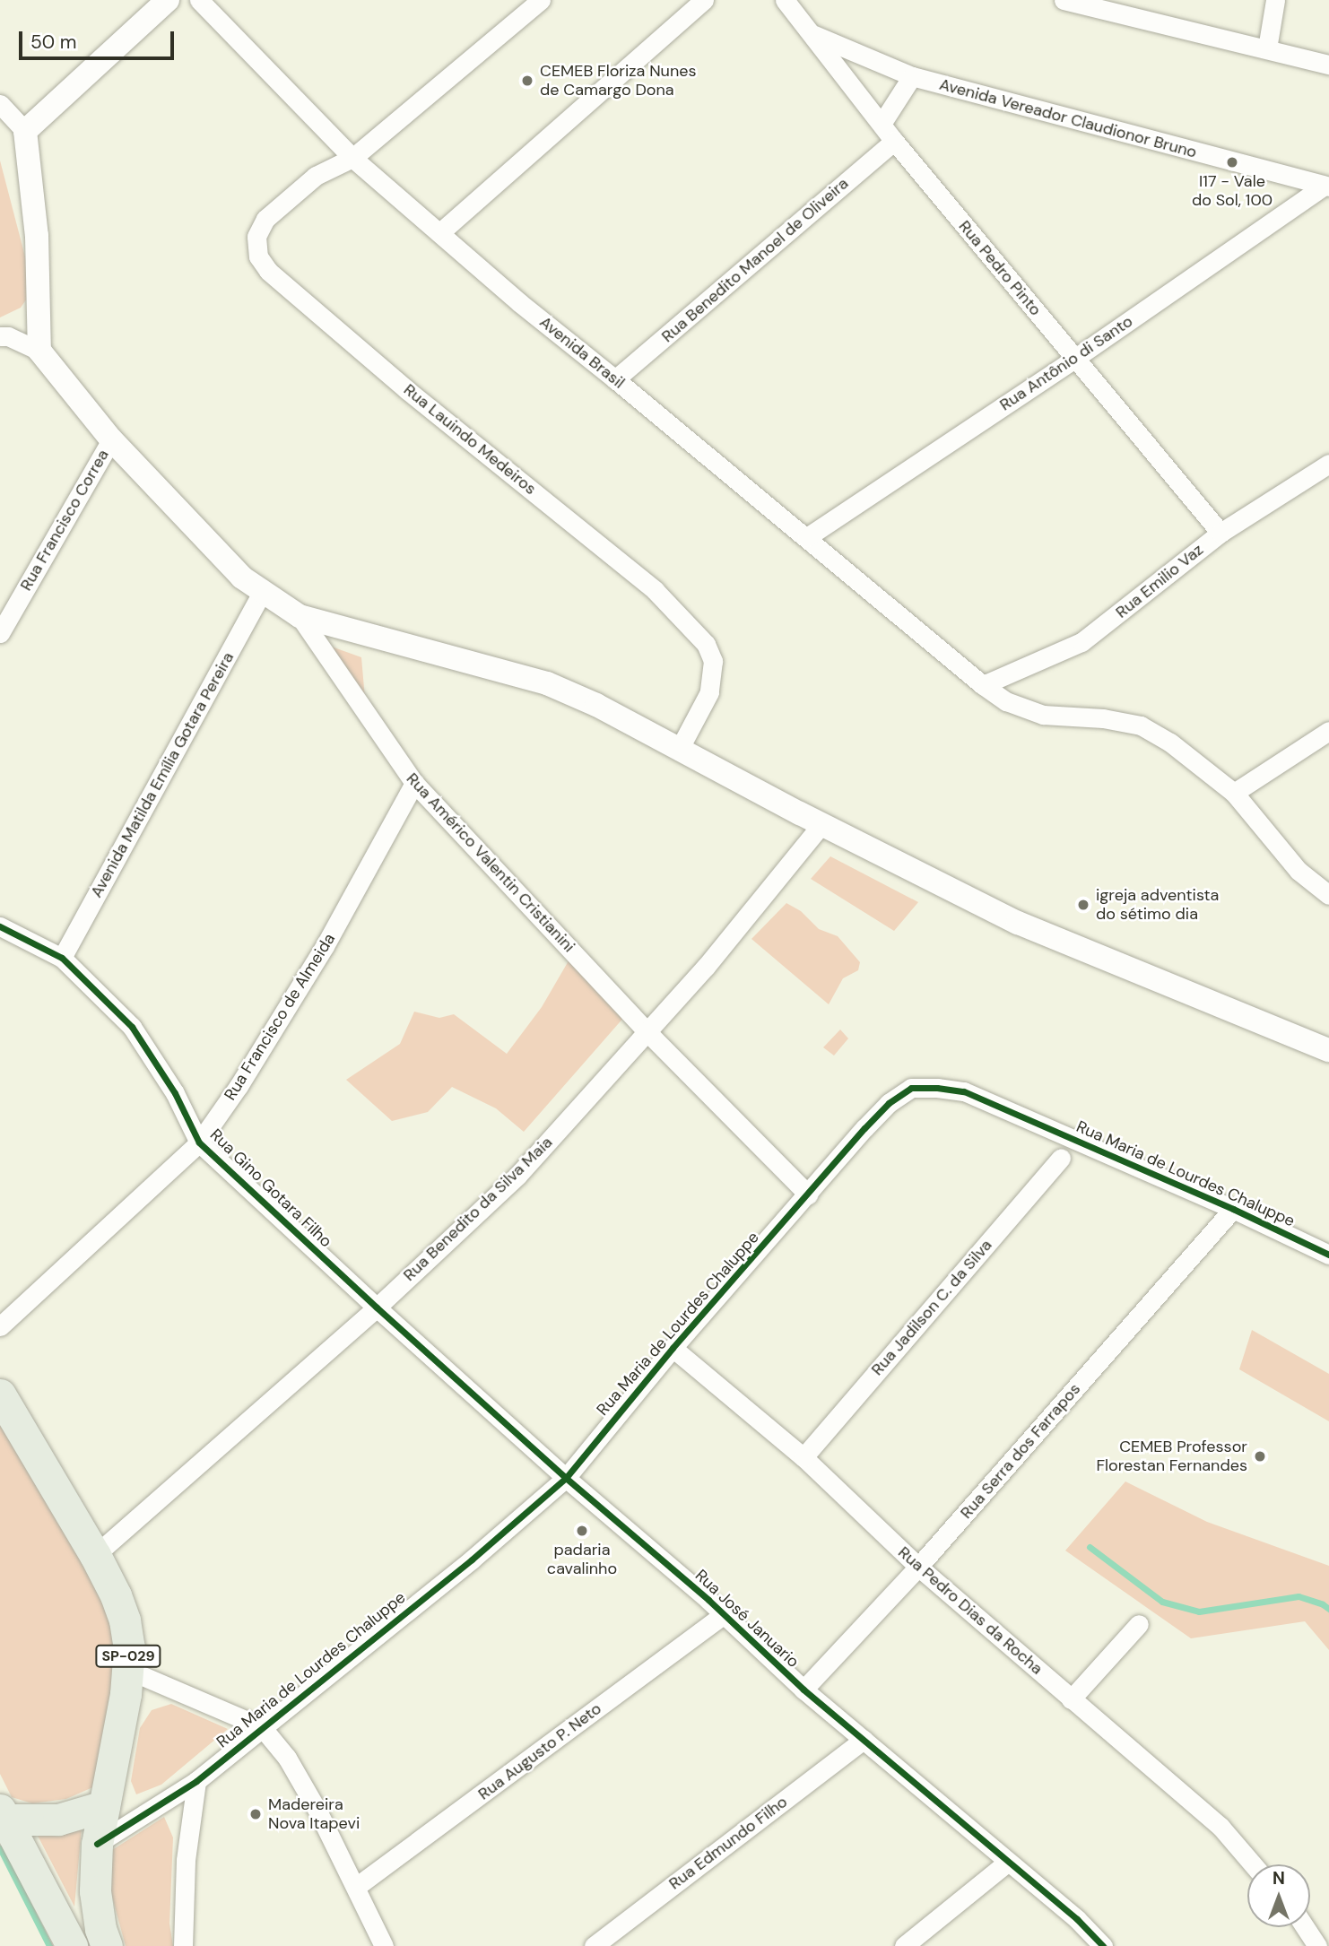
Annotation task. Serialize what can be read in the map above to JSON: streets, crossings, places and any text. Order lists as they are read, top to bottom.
{
  "streets": {
    "highway": ["SP-029"],
    "street": [
      "Avenida Vereador Claudionor Bruno",
      "Rua Benedito Manoel de Oliveira",
      "Rua Pedro Pinto",
      "Avenida Brasil",
      "Rua Antônio di Santo",
      "Rua Lauindo Medeiros",
      "Rua Francisco Correa",
      "Rua Emilio Vaz",
      "Avenida Matilda Emília Gotara Pereira",
      "Rua Américo Valentin Cristianini",
      "Rua Francisco de Almeida",
      "Rua Maria de Lourdes Chaluppe",
      "Rua Gino Gotara Filho",
      "Rua Benedito da Silva Maia",
      "Rua Jadilson C. da Silva",
      "Rua Serra dos Farrapos",
      "Rua Pedro Dias da Rocha",
      "Rua José Januario",
      "Rua Augusto P. Neto",
      "Rua Edmundo Filho"
    ]
  },
  "crossings": [
    ["Avenida Vereador Claudionor Bruno", "Rua Pedro Pinto"],
    ["Avenida Vereador Claudionor Bruno", "Rua Antônio di Santo"],
    ["Rua Benedito Manoel de Oliveira", "Rua Pedro Pinto"],
    ["Rua Benedito Manoel de Oliveira", "Avenida Brasil"],
    ["Rua Pedro Pinto", "Rua Antônio di Santo"],
    ["Rua Pedro Pinto", "Rua Emilio Vaz"],
    ["Avenida Brasil", "Rua Antônio di Santo"],
    ["Avenida Brasil", "Rua Lauindo Medeiros"],
    ["Avenida Brasil", "Rua Emilio Vaz"],
    ["Rua Francisco Correa", "Rua Américo Valentin Cristianini"],
    ["Avenida Matilda Emília Gotara Pereira", "Rua Américo Valentin Cristianini"],
    ["Avenida Matilda Emília Gotara Pereira", "Rua Gino Gotara Filho"],
    ["Rua Américo Valentin Cristianini", "Rua Francisco de Almeida"],
    ["Rua Américo Valentin Cristianini", "Rua Maria de Lourdes Chaluppe"],
    ["Rua Américo Valentin Cristianini", "Rua Benedito da Silva Maia"],
    ["Rua Francisco de Almeida", "Rua Gino Gotara Filho"],
    ["Rua Maria de Lourdes Chaluppe", "Rua Serra dos Farrapos"],
    ["Rua Maria de Lourdes Chaluppe", "Rua Pedro Dias da Rocha"],
    ["Rua Maria de Lourdes Chaluppe", "Rua José Januario"],
    ["Rua Maria de Lourdes Chaluppe", "SP-029"],
    ["Rua Gino Gotara Filho", "Rua Benedito da Silva Maia"],
    ["Rua Gino Gotara Filho", "Rua José Januario"],
    ["Rua Benedito da Silva Maia", "Rua José Januario"],
    ["Rua Benedito da Silva Maia", "SP-029"],
    ["Rua Jadilson C. da Silva", "Rua Pedro Dias da Rocha"],
    ["Rua Serra dos Farrapos", "Rua Pedro Dias da Rocha"],
    ["Rua Serra dos Farrapos", "Rua José Januario"],
    ["Rua José Januario", "Rua Augusto P. Neto"],
    ["Rua José Januario", "Rua Edmundo Filho"]
  ],
  "places": [
    "CEMEB Floriza Nunes de Camargo Dona",
    "I17 - Vale do Sol, 100",
    "igreja adventista do sétimo dia",
    "CEMEB Professor Florestan Fernandes",
    "padaria cavalinho",
    "Madereira Nova Itapevi"
  ],
  "scale_bar": "50 m",
  "north": "top"
}
